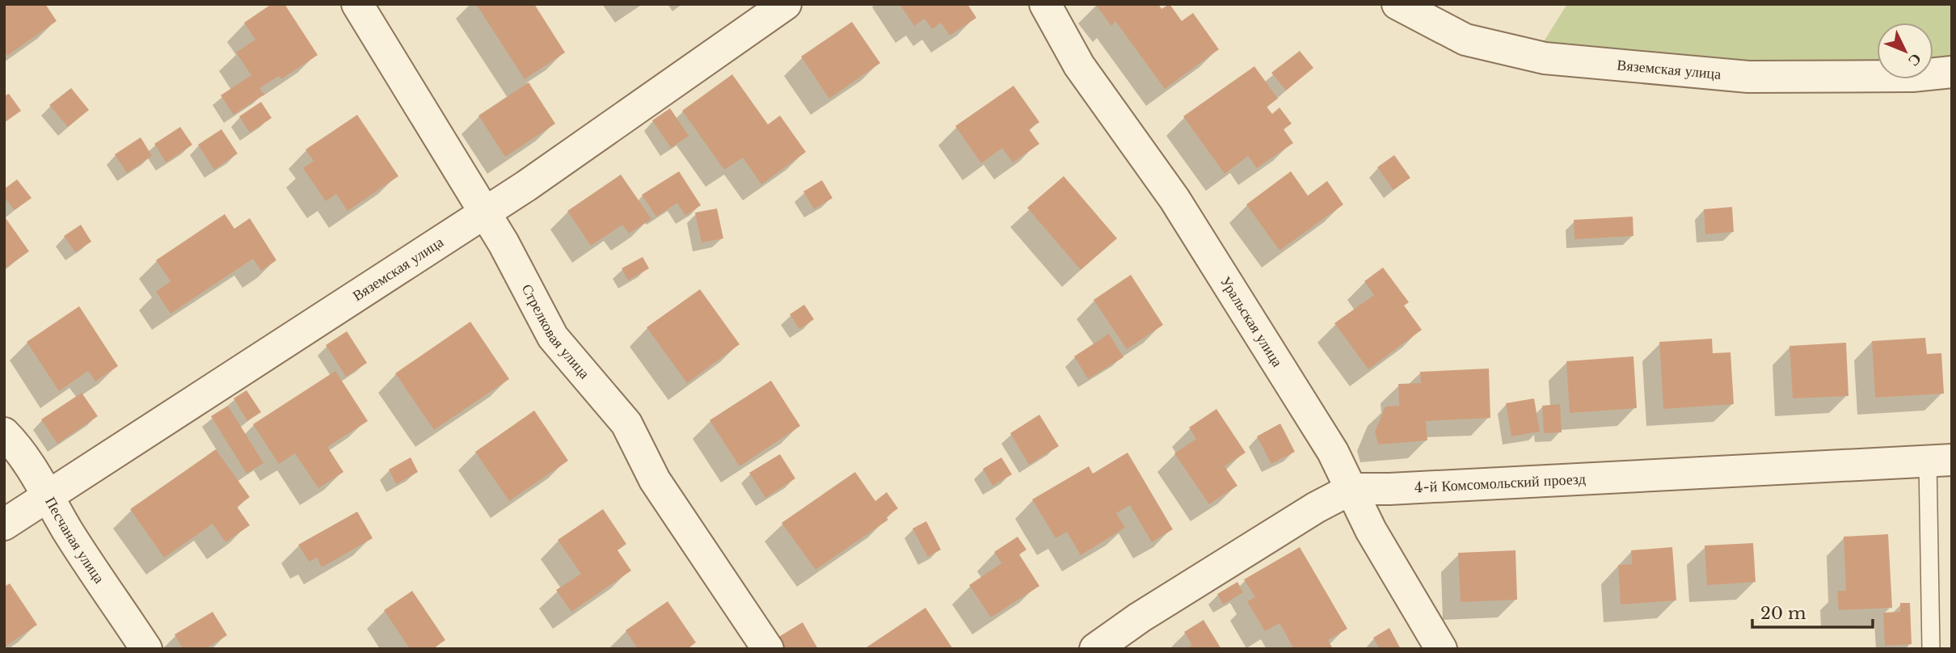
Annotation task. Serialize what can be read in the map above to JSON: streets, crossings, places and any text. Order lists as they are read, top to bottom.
{
  "streets": {
    "street": [
      "Вяземская улица",
      "Уральская улица",
      "Стрелковая улица",
      "4-й Комсомольский проезд",
      "Песчаная улица"
    ]
  },
  "crossings": [
    ["Вяземская улица", "Стрелковая улица"],
    ["Вяземская улица", "Песчаная улица"],
    ["Уральская улица", "4-й Комсомольский проезд"]
  ],
  "scale_bar": "20 m",
  "north": "bottom right"
}
